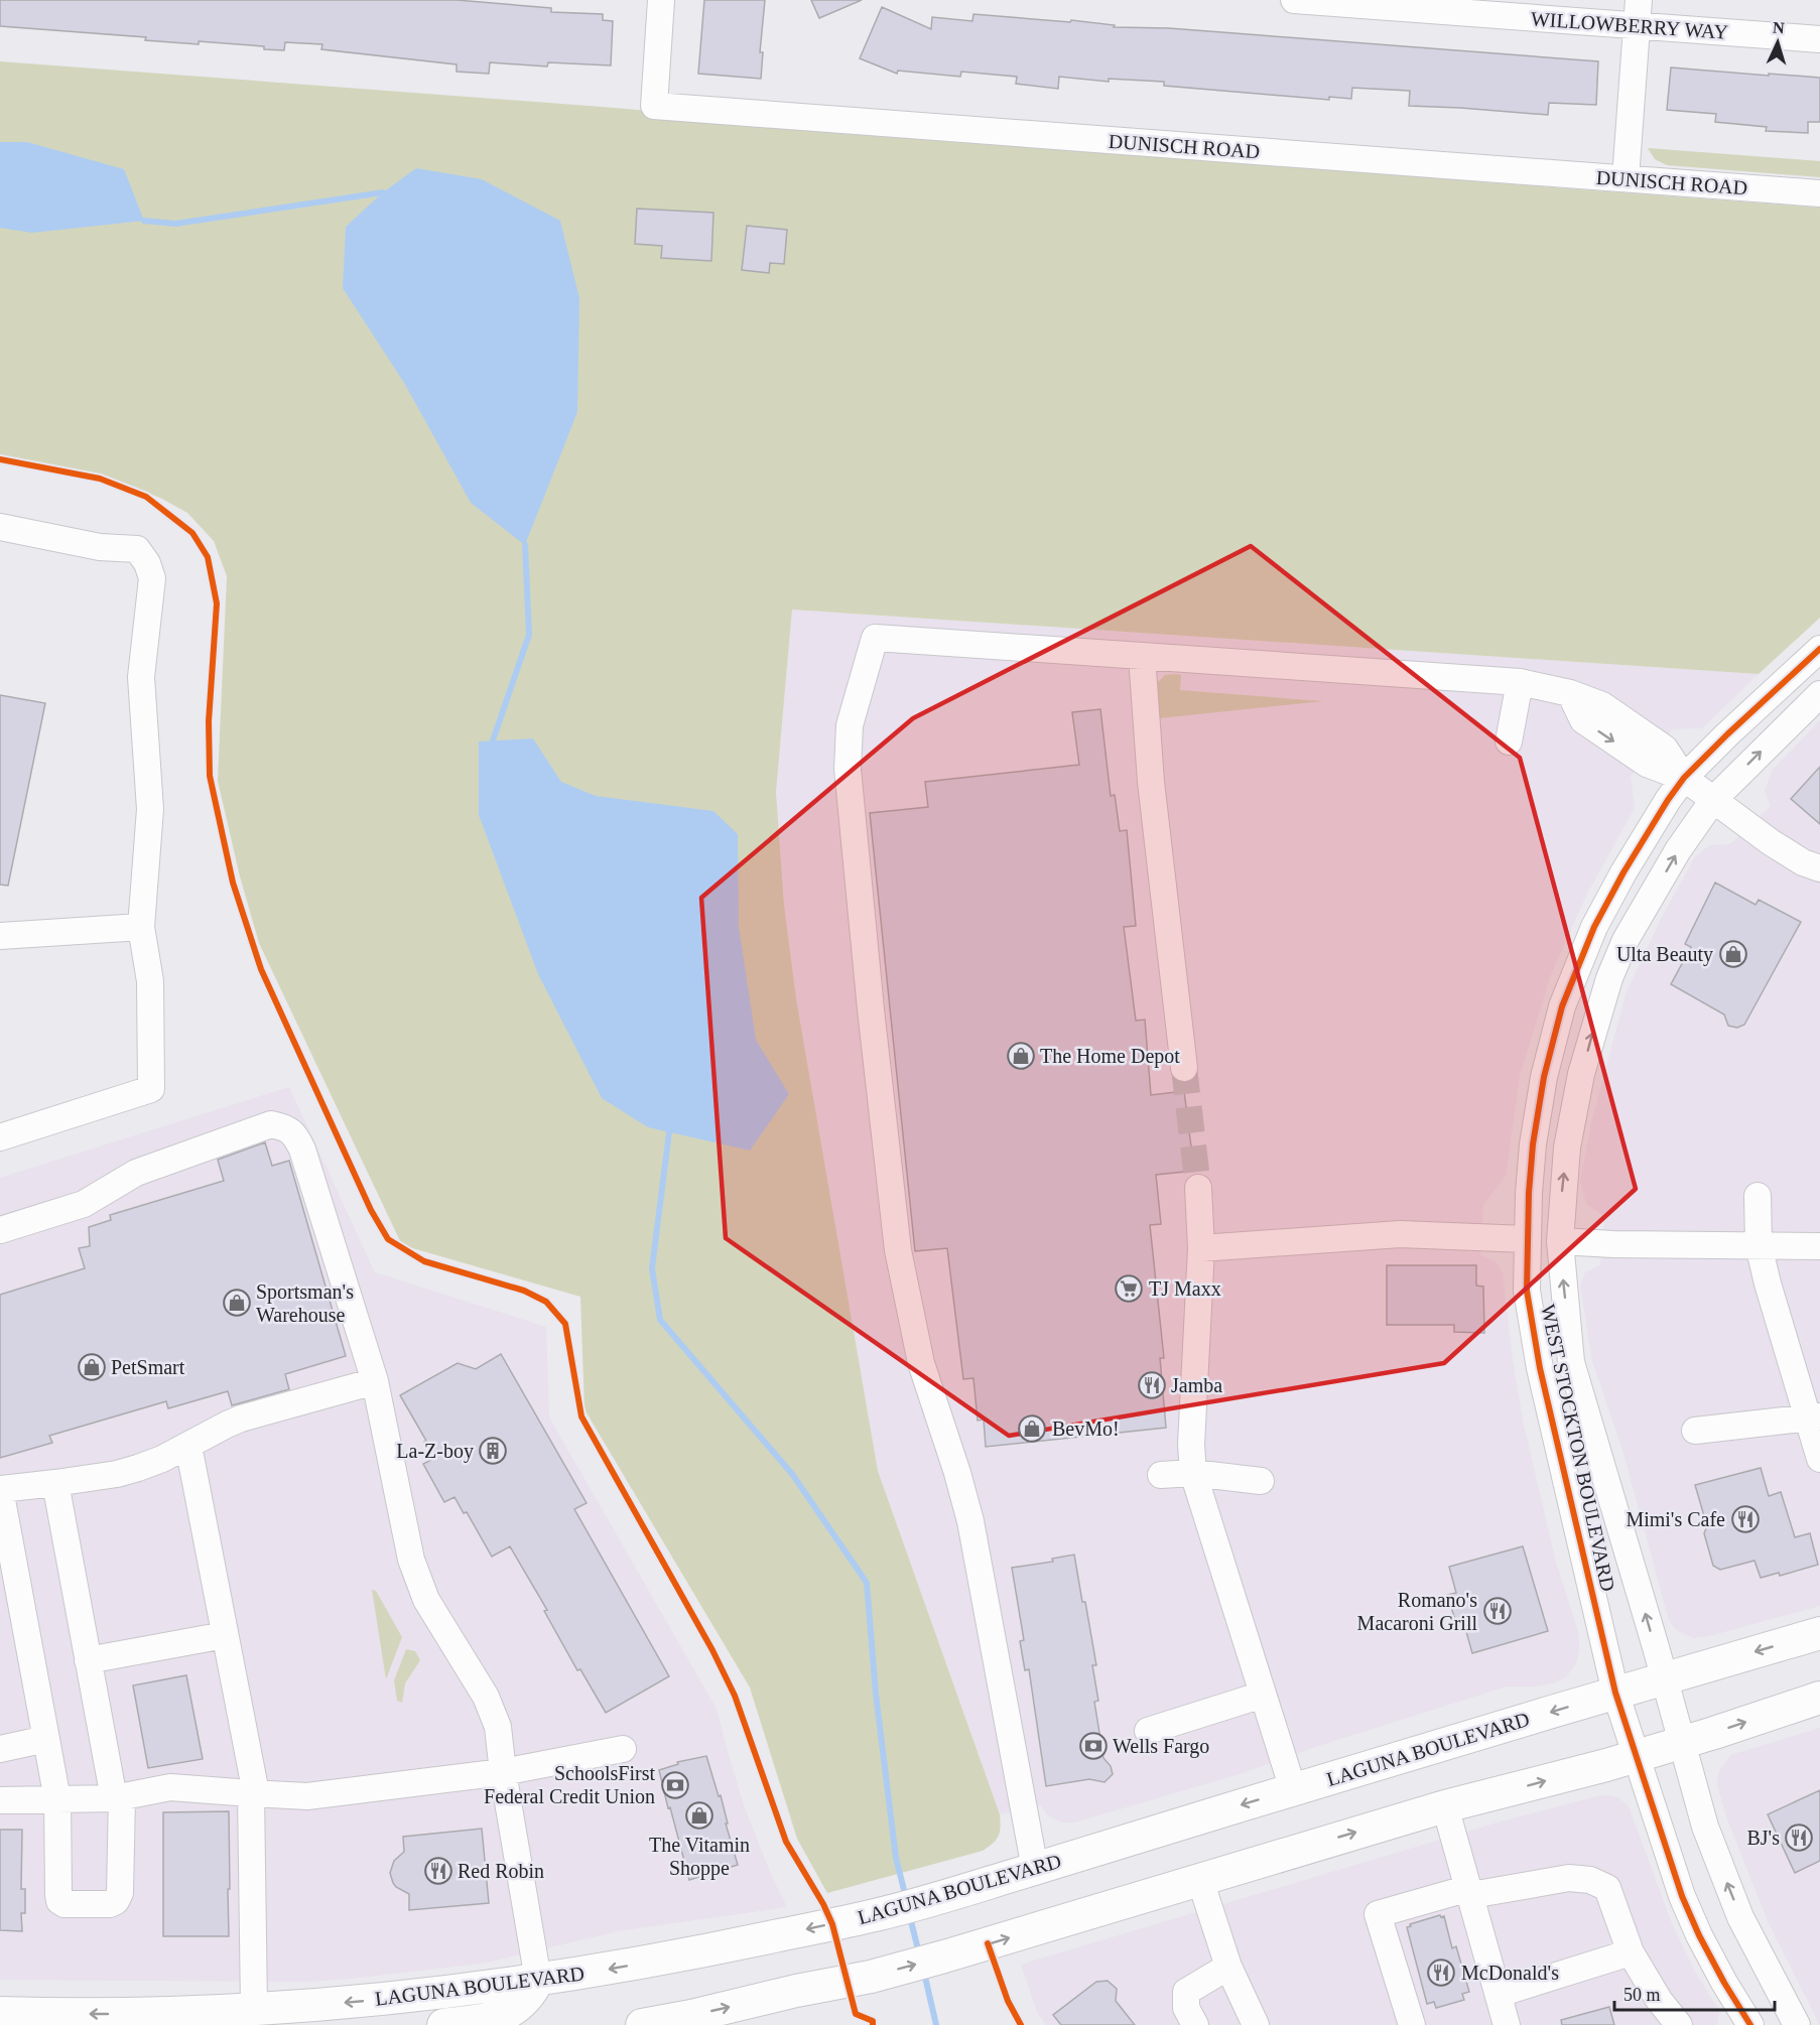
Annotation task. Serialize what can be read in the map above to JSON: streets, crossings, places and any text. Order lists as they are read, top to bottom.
{
  "streets": {
    "main road": ["LAGUNA BOULEVARD"],
    "street": ["WILLOWBERRY WAY", "DUNISCH ROAD", "WEST STOCKTON BOULEVARD"]
  },
  "crossings": [
    ["WEST STOCKTON BOULEVARD", "LAGUNA BOULEVARD"]
  ],
  "places": {
    "shop": [
      "Ulta Beauty",
      "The Home Depot",
      "Sportsman's Warehouse",
      "PetSmart",
      "BevMo!",
      "The Vitamin Shoppe"
    ],
    "supermarket": ["TJ Maxx"],
    "restaurant": [
      "Jamba",
      "Mimi's Cafe",
      "Romano's Macaroni Grill",
      "BJ's",
      "Red Robin",
      "McDonald's"
    ],
    "building": ["La-Z-boy"],
    "bank": ["Wells Fargo", "SchoolsFirst Federal Credit Union"]
  },
  "scale_bar": "50 m",
  "north": "top"
}
